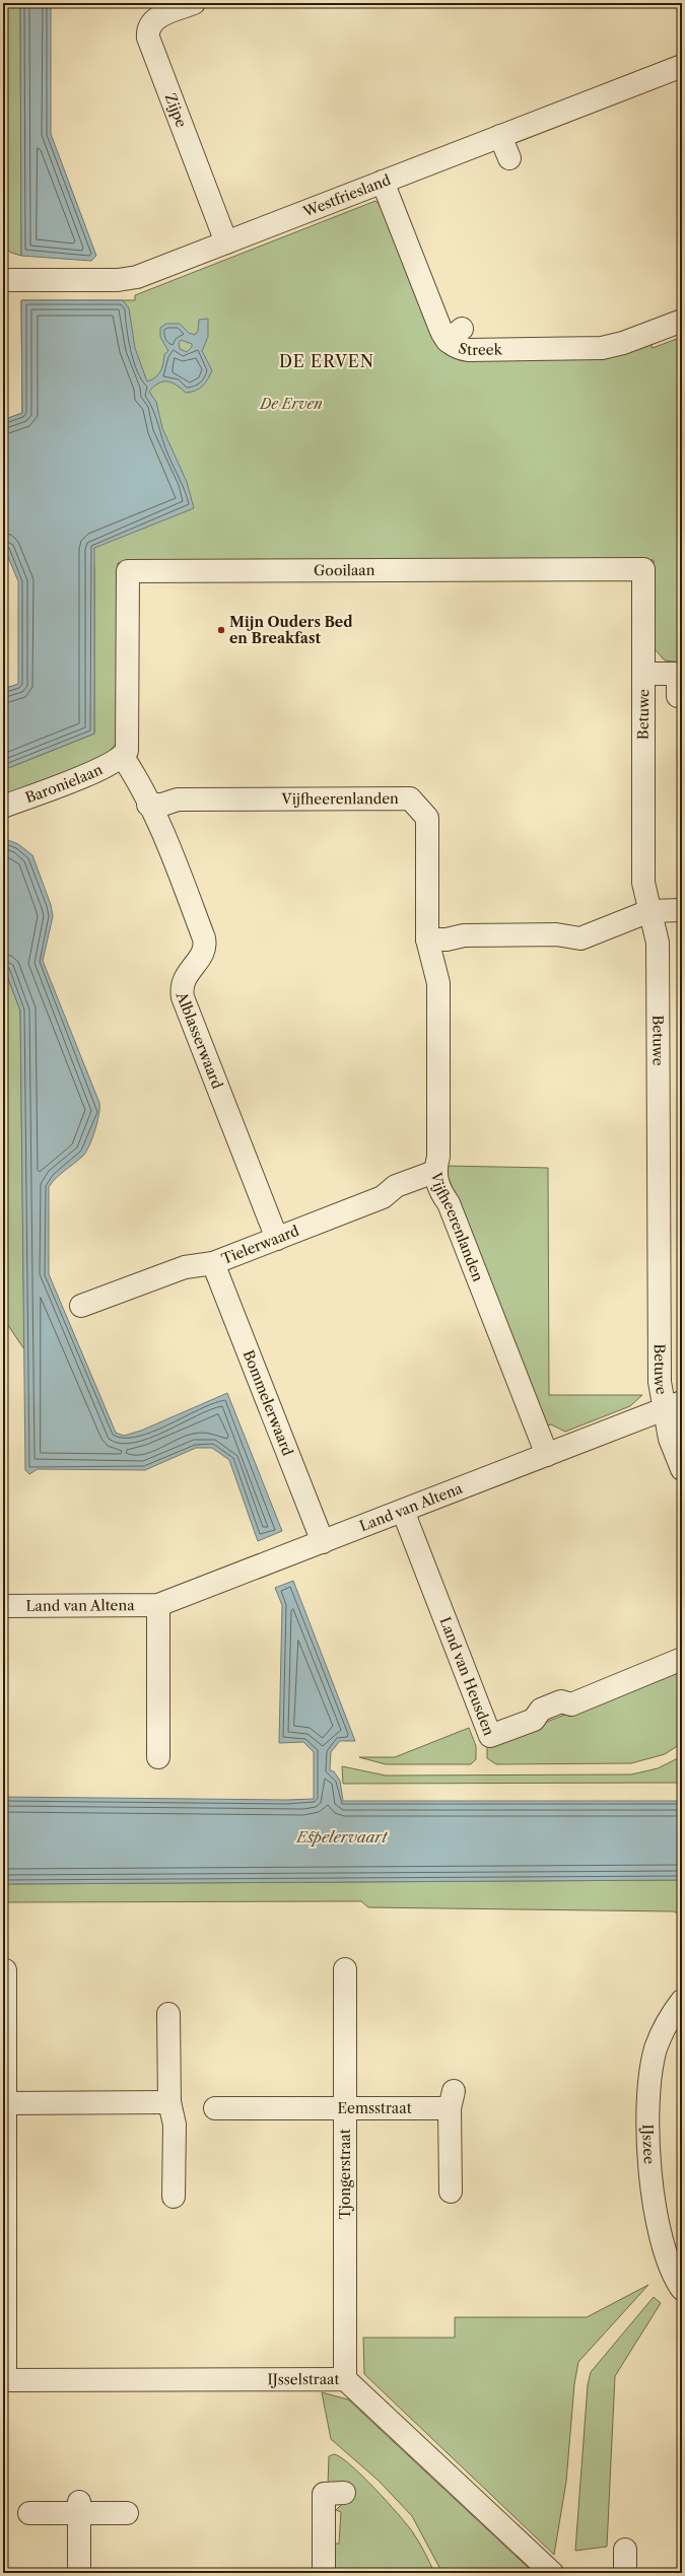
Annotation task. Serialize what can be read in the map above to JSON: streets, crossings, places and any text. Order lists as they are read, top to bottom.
{
  "streets": {
    "street": [
      "Zijpe",
      "Westfriesland",
      "Streek",
      "Gooilaan",
      "Betuwe",
      "Baronielaan",
      "Vijfheerenlanden",
      "Alblasserwaard",
      "Tielerwaard",
      "Bommelerwaard",
      "Land van Altena",
      "Land van Heusden",
      "Eemsstraat",
      "IJszee",
      "Tjongerstraat",
      "IJsselstraat"
    ]
  },
  "crossings": [
    ["Zijpe", "Westfriesland"],
    ["Westfriesland", "Streek"],
    ["Gooilaan", "Betuwe"],
    ["Gooilaan", "Baronielaan"],
    ["Gooilaan", "Alblasserwaard"],
    ["Betuwe", "Land van Altena"],
    ["Baronielaan", "Alblasserwaard"],
    ["Vijfheerenlanden", "Alblasserwaard"],
    ["Vijfheerenlanden", "Tielerwaard"],
    ["Vijfheerenlanden", "Land van Altena"],
    ["Alblasserwaard", "Tielerwaard"],
    ["Tielerwaard", "Bommelerwaard"],
    ["Bommelerwaard", "Land van Altena"],
    ["Land van Altena", "Land van Heusden"],
    ["Eemsstraat", "Tjongerstraat"],
    ["Tjongerstraat", "IJsselstraat"]
  ],
  "districts": ["DE ERVEN"],
  "water": ["Espelervaart"],
  "parks": ["De Erven"],
  "places": ["Mijn Ouders Bed en Breakfast"]
}
